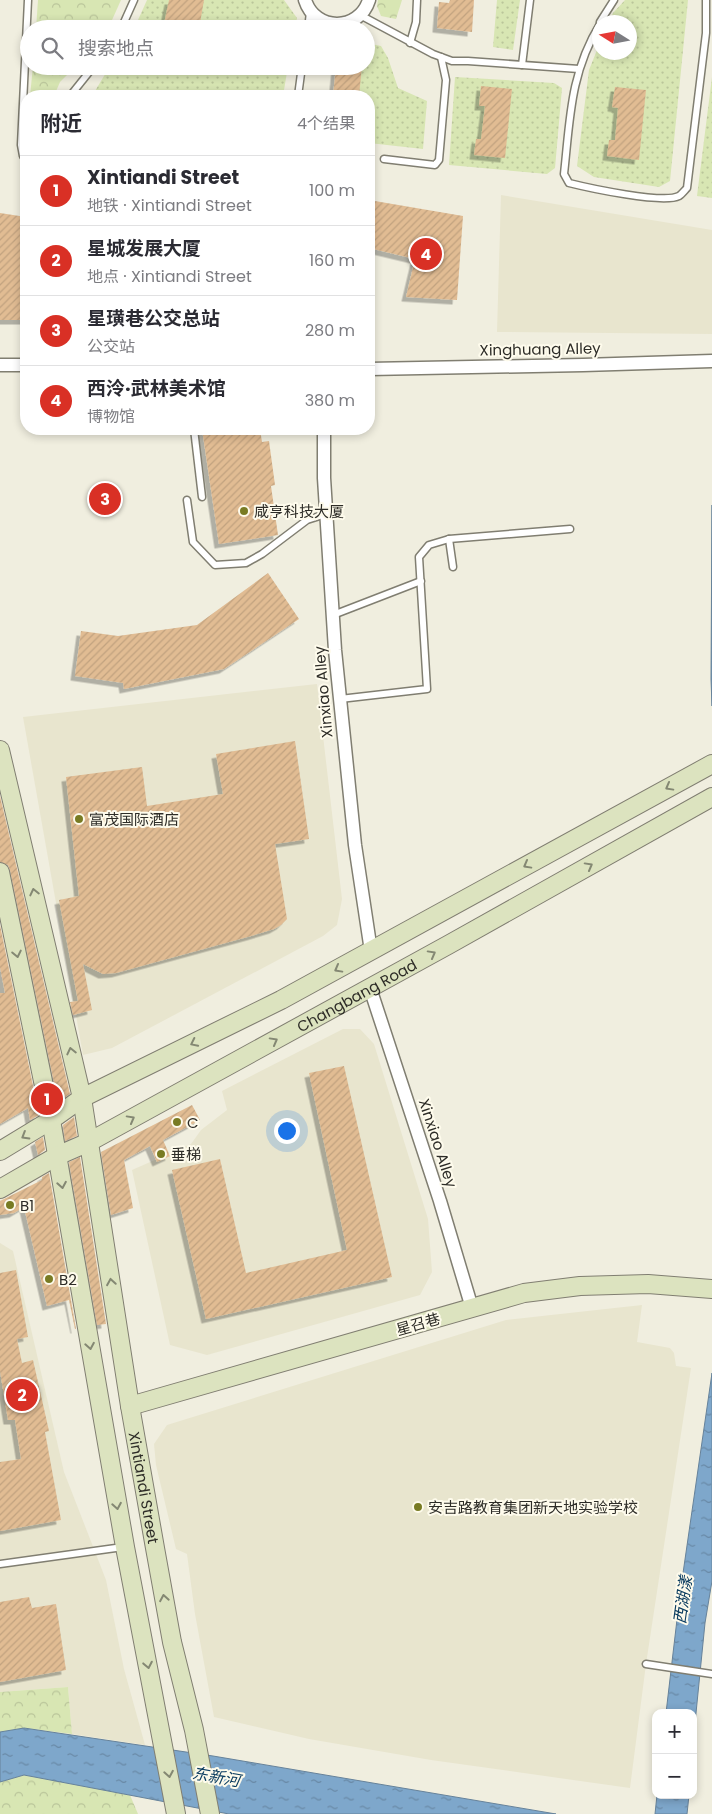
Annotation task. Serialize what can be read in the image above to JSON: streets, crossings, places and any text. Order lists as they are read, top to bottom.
{
  "streets": {
    "main road": ["Changbang Road", "星召巷", "Xintiandi Street"],
    "street": ["Xinghuang Alley", "Xinxiao Alley"]
  },
  "crossings": [
    ["Xinxiao Alley", "Changbang Road"],
    ["Xinxiao Alley", "星召巷"],
    ["Changbang Road", "Xintiandi Street"],
    ["星召巷", "Xintiandi Street"]
  ],
  "water": ["西湖漾", "东新河"],
  "places": [
    "咸亨科技大厦",
    "富茂国际酒店",
    "C",
    "垂梯",
    "B1",
    "B2",
    "安吉路教育集团新天地实验学校"
  ],
  "north": "left",
  "page": {
    "search": "搜索地点",
    "heading": ["附近", "4个结果"],
    "list": [
      {
        "mark": "1",
        "name": "Xintiandi Street",
        "note": "地铁 · Xintiandi Street",
        "value": "100 m"
      },
      {
        "mark": "2",
        "name": "星城发展大厦",
        "note": "地点 · Xintiandi Street",
        "value": "160 m"
      },
      {
        "mark": "3",
        "name": "星璜巷公交总站",
        "note": "公交站",
        "value": "280 m"
      },
      {
        "mark": "4",
        "name": "西泠·武林美术馆",
        "note": "博物馆",
        "value": "380 m"
      }
    ],
    "pins": [
      "4",
      "3",
      "1",
      "2"
    ],
    "map_buttons": ["+", "−"]
  }
}
